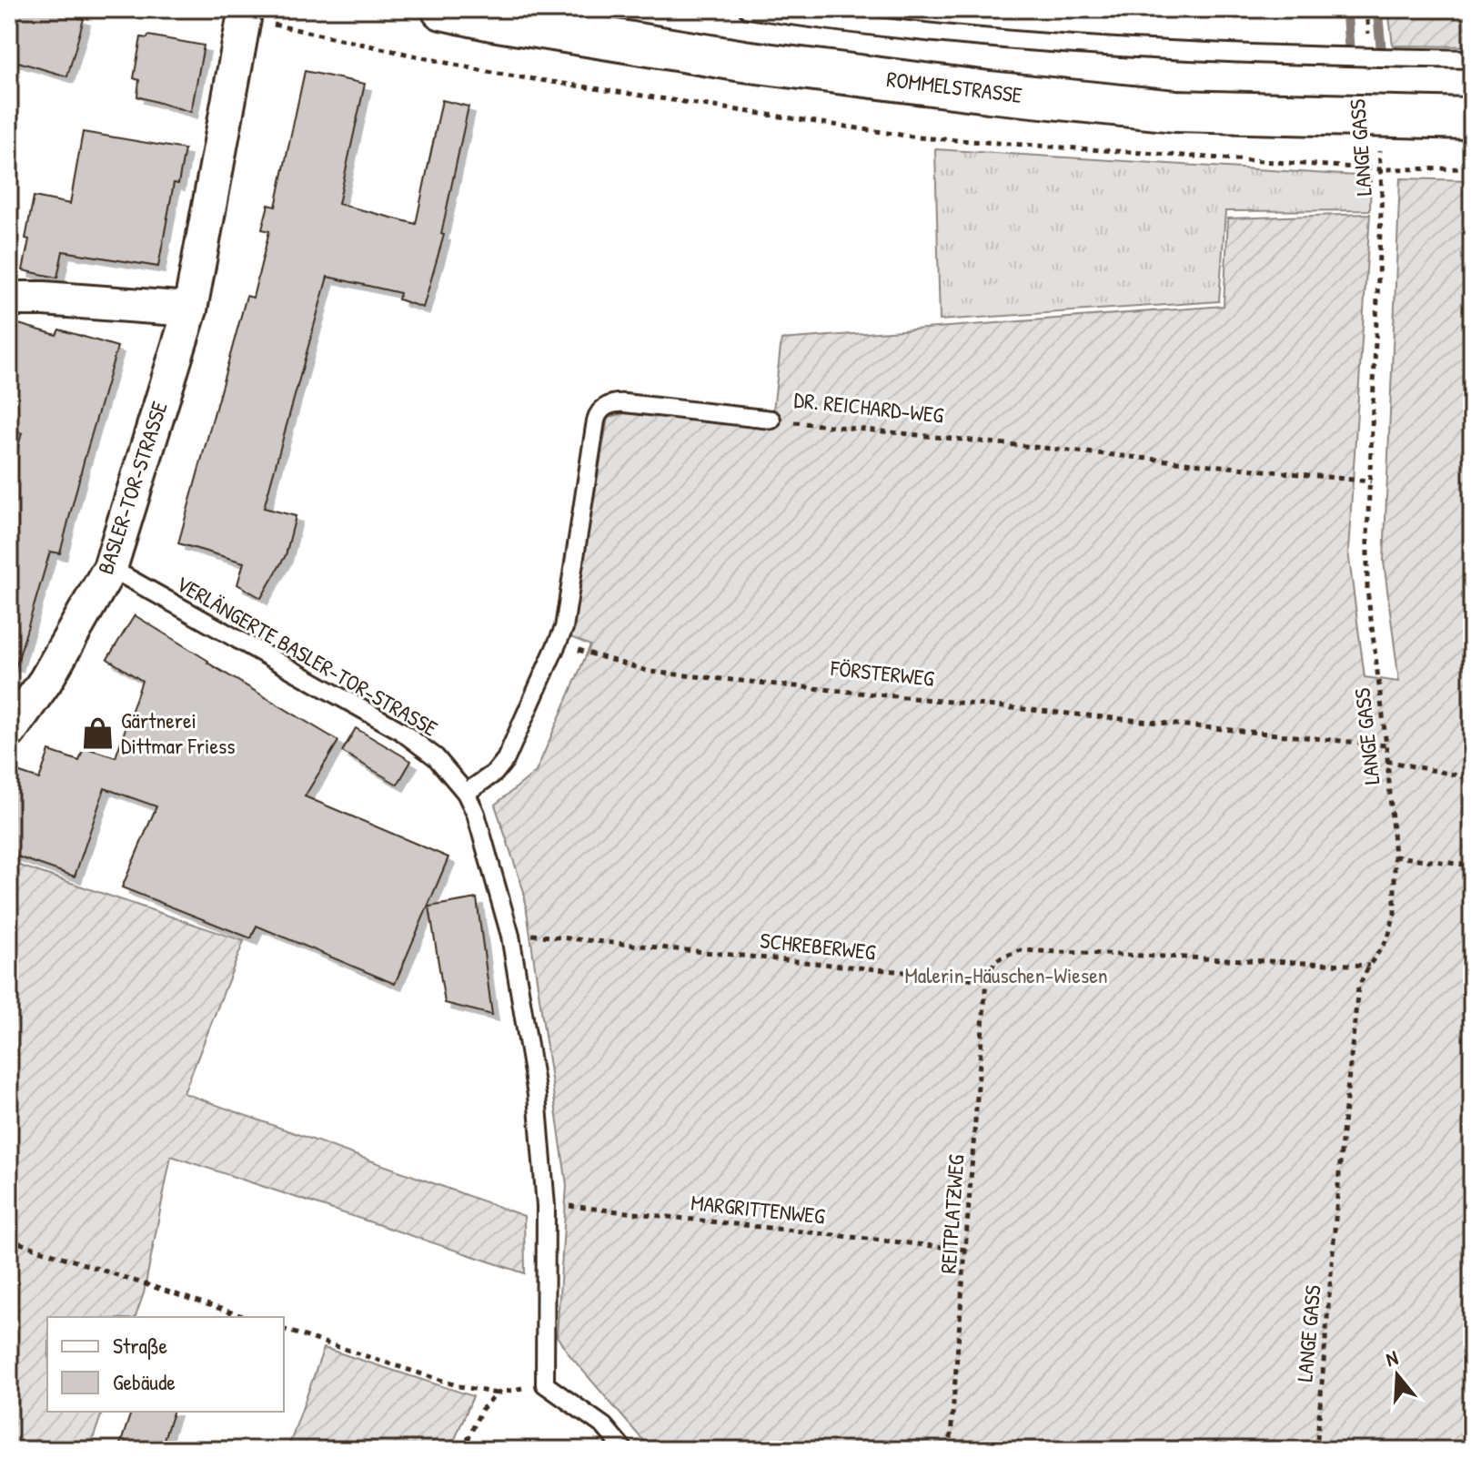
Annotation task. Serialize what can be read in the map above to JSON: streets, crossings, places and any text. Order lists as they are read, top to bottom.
{
  "streets": {
    "main road": ["ROMMELSTRASSE"],
    "street": ["BASLER-TOR-STRASSE"],
    "lane": ["DR. REICHARD-WEG", "VERLÄNGERTE BASLER-TOR-STRASSE"],
    "path": [
      "LANGE GASS",
      "FÖRSTERWEG",
      "SCHREBERWEG",
      "MARGRITTENWEG",
      "REITPLATZWEG"
    ]
  },
  "crossings": [
    ["ROMMELSTRASSE", "LANGE GASS"],
    ["LANGE GASS", "DR. REICHARD-WEG"],
    ["LANGE GASS", "FÖRSTERWEG"],
    ["DR. REICHARD-WEG", "FÖRSTERWEG"],
    ["BASLER-TOR-STRASSE", "VERLÄNGERTE BASLER-TOR-STRASSE"],
    ["VERLÄNGERTE BASLER-TOR-STRASSE", "SCHREBERWEG"],
    ["VERLÄNGERTE BASLER-TOR-STRASSE", "MARGRITTENWEG"],
    ["SCHREBERWEG", "REITPLATZWEG"],
    ["MARGRITTENWEG", "REITPLATZWEG"]
  ],
  "parks": ["Malerin-Häuschen-Wiesen"],
  "places": {
    "shop": ["Gärtnerei Dittmar Friess"]
  },
  "legend": ["Straße", "Gebäude"],
  "north": "top"
}
